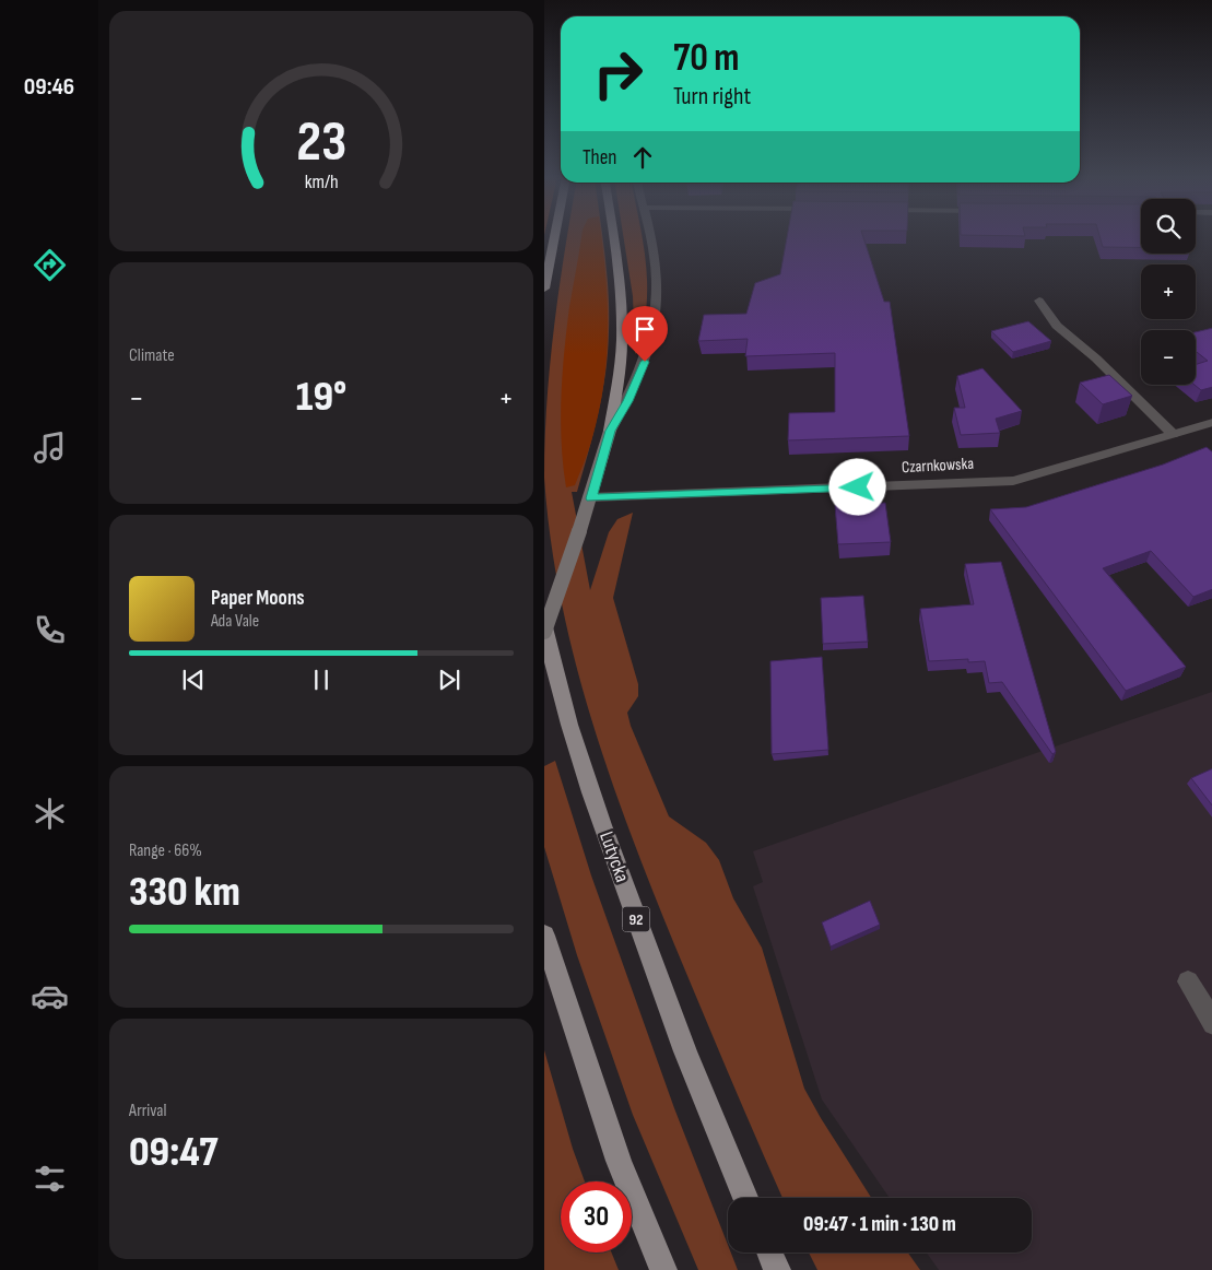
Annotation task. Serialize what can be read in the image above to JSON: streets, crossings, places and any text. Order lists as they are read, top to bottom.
{
  "streets": {
    "main road": ["Lutycka", "92"],
    "street": ["Czarnkowska"]
  },
  "page": {
    "tabs": "09:46",
    "turn": ["70 m", "Turn right"],
    "then": "Then",
    "map_buttons": ["+", "−"],
    "tile": [
      "Climate",
      ["Range · 66%", "330 km"],
      ["Arrival", "09:47"]
    ],
    "heat": ["−", "19°", "+"],
    "song": ["Paper Moons", "Ada Vale"],
    "limit": "30",
    "trip": "09:47 · 1 min · 130 m",
    "gauge": ["23", "km/h"]
  }
}
